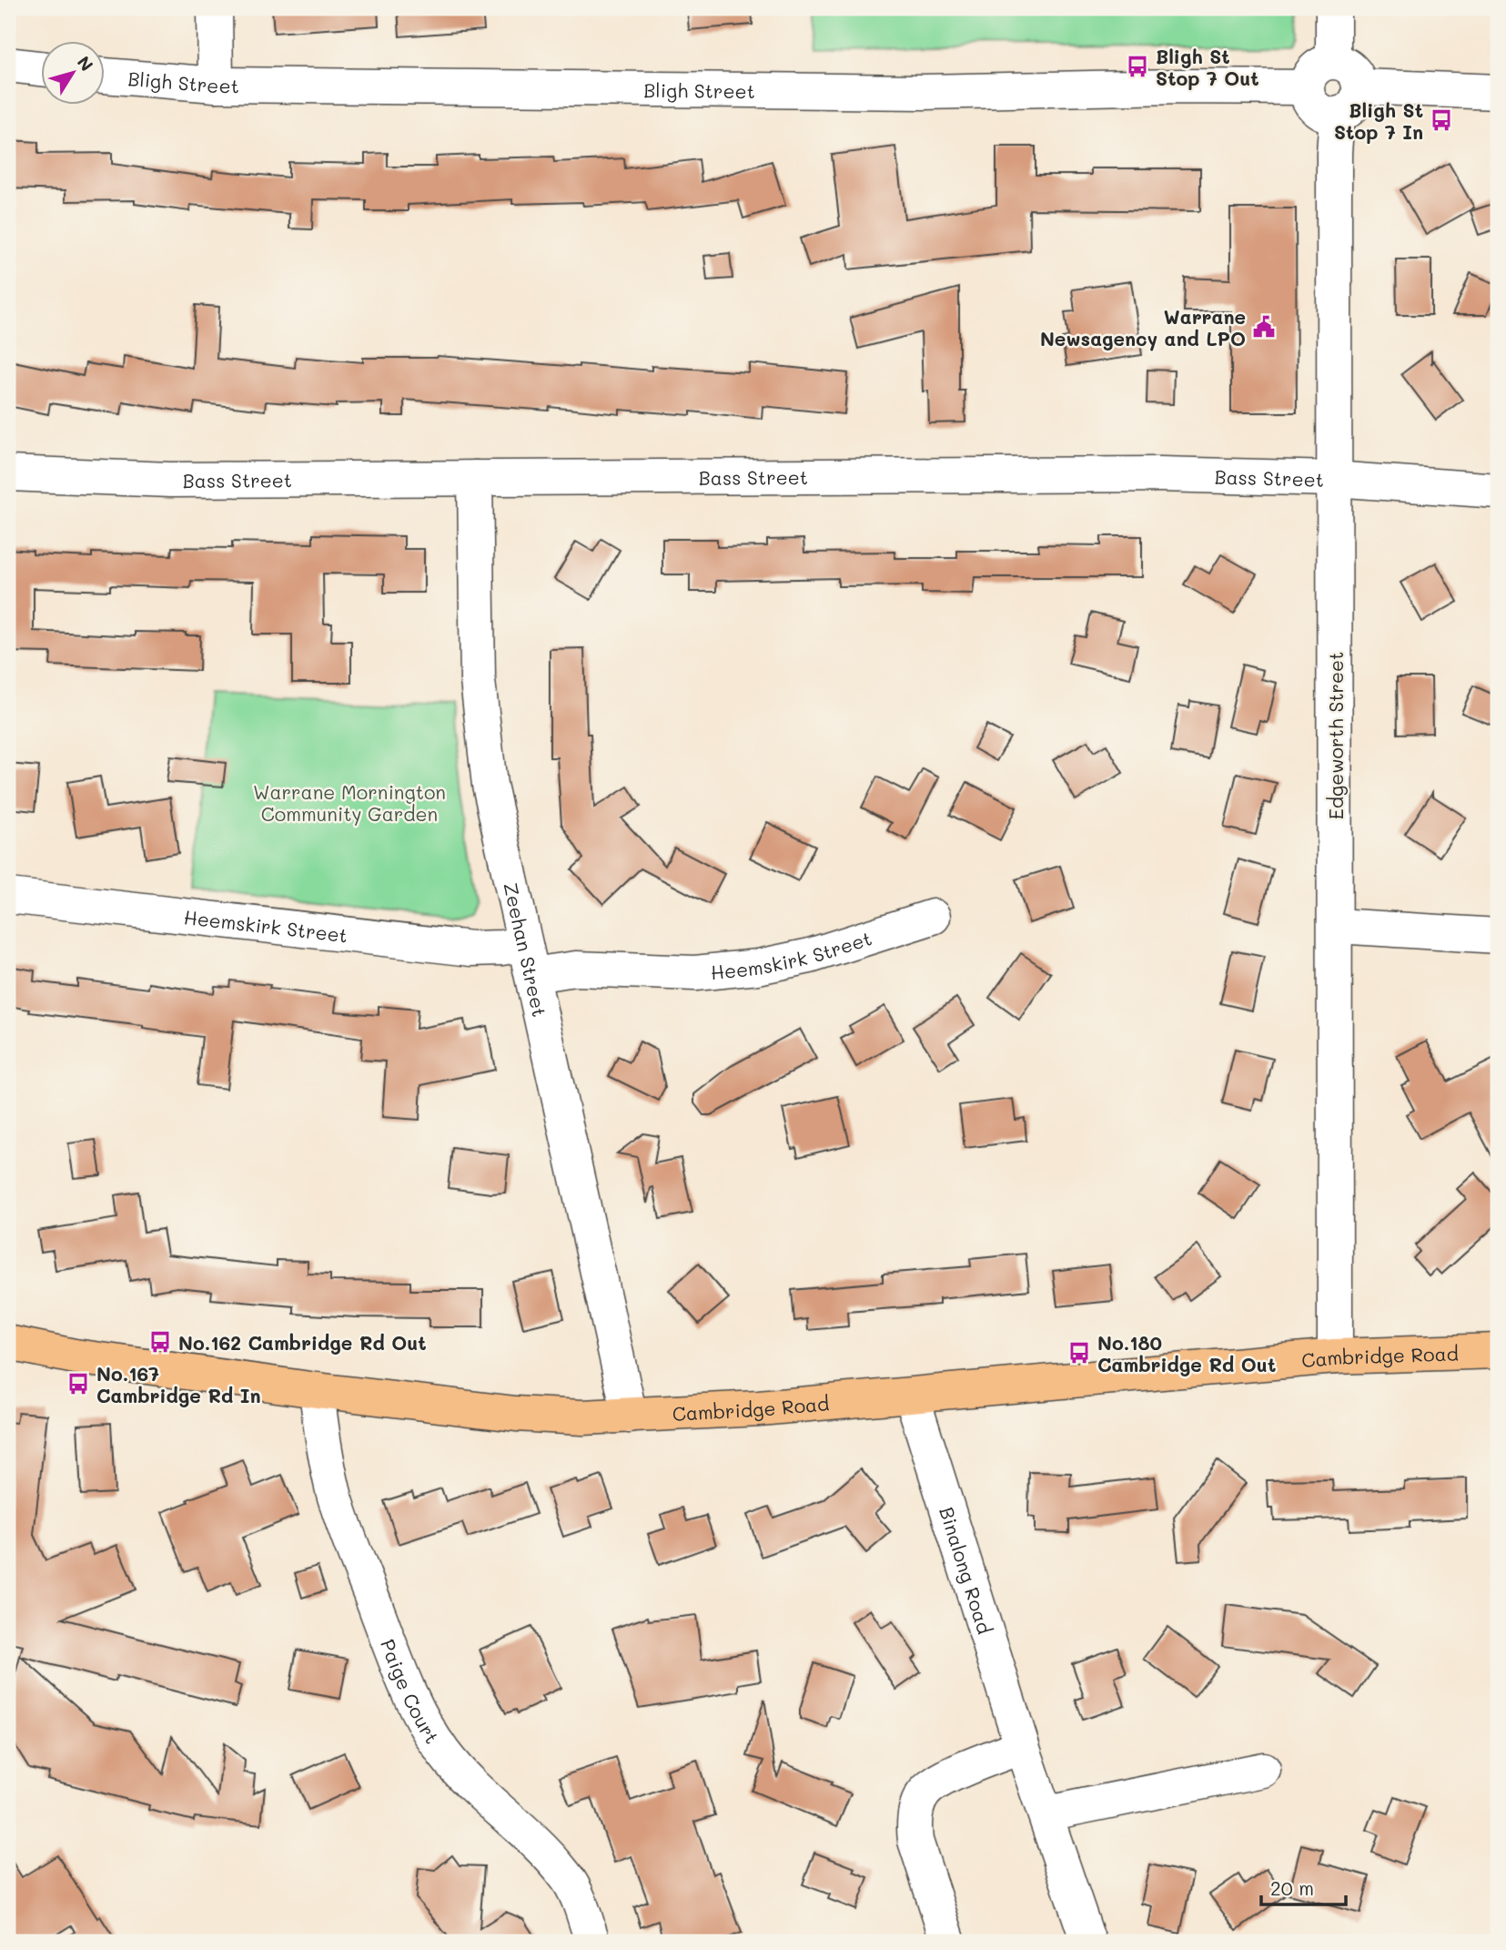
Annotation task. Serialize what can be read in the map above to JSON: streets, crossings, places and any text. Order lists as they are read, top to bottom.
{
  "streets": {
    "main road": ["Cambridge Road"],
    "street": [
      "Bligh Street",
      "Bass Street",
      "Edgeworth Street",
      "Heemskirk Street",
      "Zeehan Street",
      "Binalong Road",
      "Paige Court"
    ]
  },
  "crossings": [
    ["Bligh Street", "Edgeworth Street"],
    ["Bass Street", "Edgeworth Street"],
    ["Bass Street", "Zeehan Street"],
    ["Edgeworth Street", "Cambridge Road"],
    ["Heemskirk Street", "Zeehan Street"],
    ["Zeehan Street", "Cambridge Road"],
    ["Cambridge Road", "Binalong Road"],
    ["Cambridge Road", "Paige Court"]
  ],
  "parks": ["Warrane Mornington Community Garden"],
  "places": {
    "bus stop": [
      "Bligh St Stop 7 Out",
      "Bligh St Stop 7 In",
      "No.162 Cambridge Rd Out",
      "No.180 Cambridge Rd Out",
      "No.167 Cambridge Rd In"
    ],
    "public building": ["Warrane Newsagency and LPO"]
  },
  "scale_bar": "20 m",
  "north": "top right"
}
